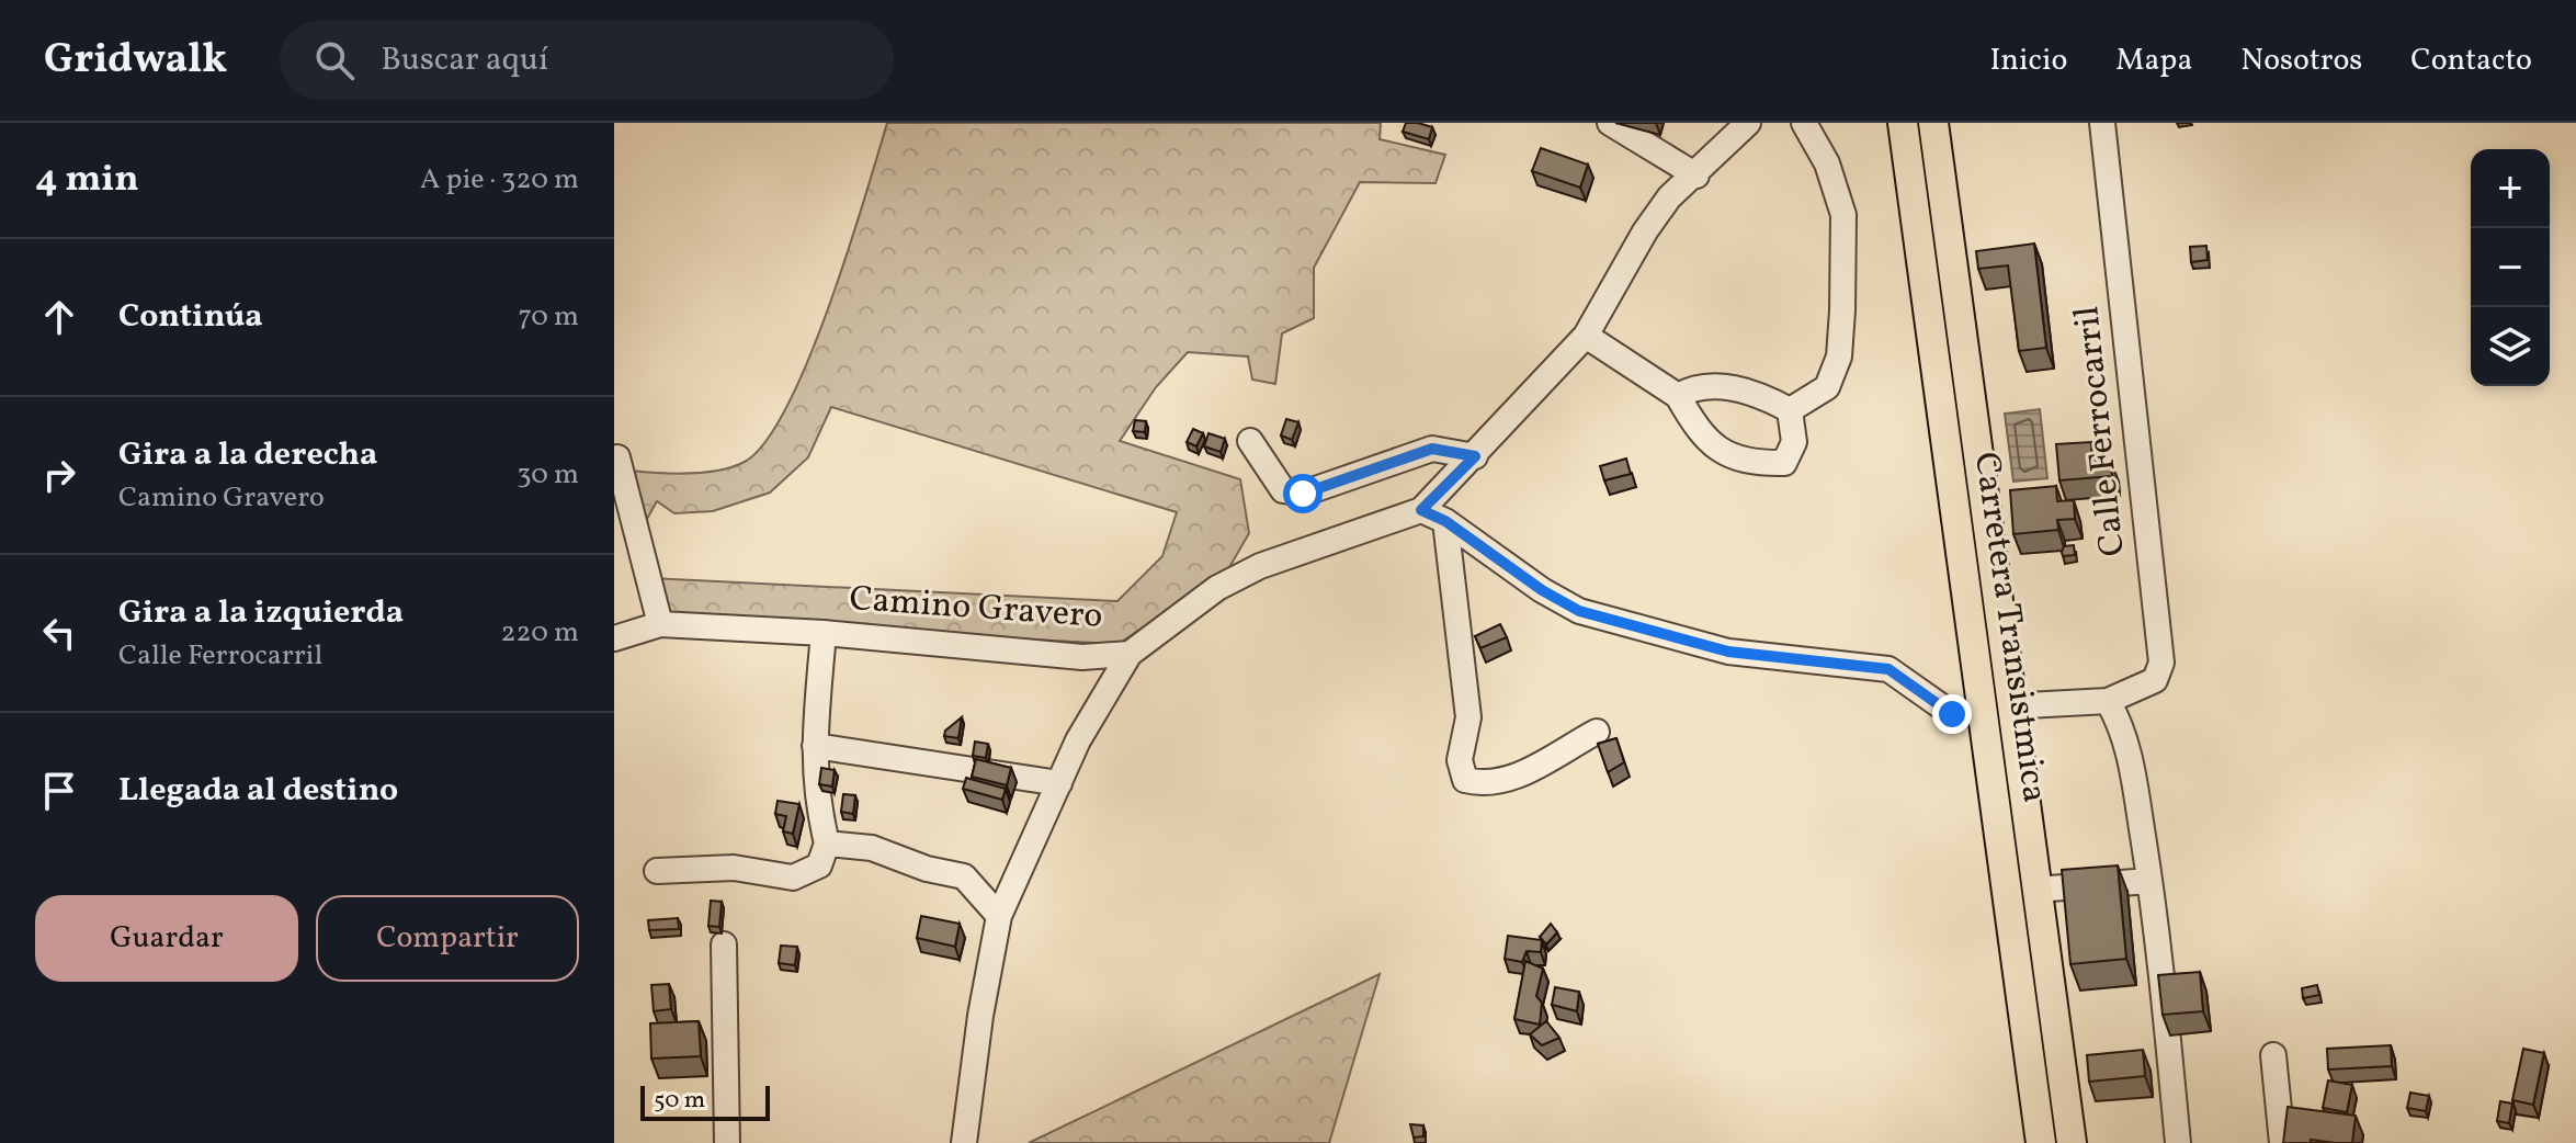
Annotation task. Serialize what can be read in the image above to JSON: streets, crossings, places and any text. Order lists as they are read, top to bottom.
{
  "streets": {
    "main road": ["Carretera Transistmica"],
    "street": ["Calle Ferrocarril", "Camino Gravero"]
  },
  "scale_bar": "50 m",
  "page": {
    "header": "Gridwalk",
    "search": "Buscar aquí",
    "nav": [
      "Inicio",
      "Mapa",
      "Nosotros",
      "Contacto"
    ],
    "heading": ["4 min", "A pie · 320 m"],
    "map_buttons": ["+", "−"],
    "list": [
      ["Continúa", "70 m"],
      ["Gira a la derecha", "Camino Gravero", "30 m"],
      ["Gira a la izquierda", "Calle Ferrocarril", "220 m"],
      "Llegada al destino"
    ],
    "buttons": ["Guardar", "Compartir"],
    "scale": "50 m"
  }
}
